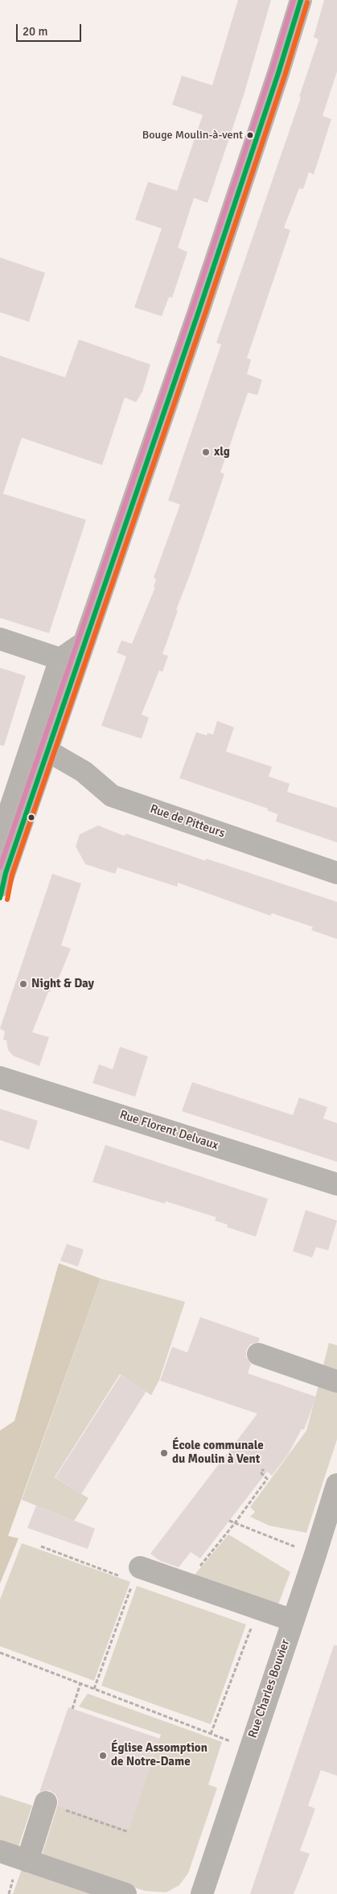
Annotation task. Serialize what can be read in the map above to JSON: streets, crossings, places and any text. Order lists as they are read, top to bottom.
{
  "streets": {
    "street": ["Rue de Pitteurs", "Rue Florent Delvaux", "Rue Charles Bouvier"]
  },
  "places": [
    "Bouge Moulin-à-vent",
    "xlg",
    "Night & Day",
    "École communale du Moulin à Vent",
    "Église Assomption de Notre-Dame"
  ],
  "scale_bar": "20 m"
}
